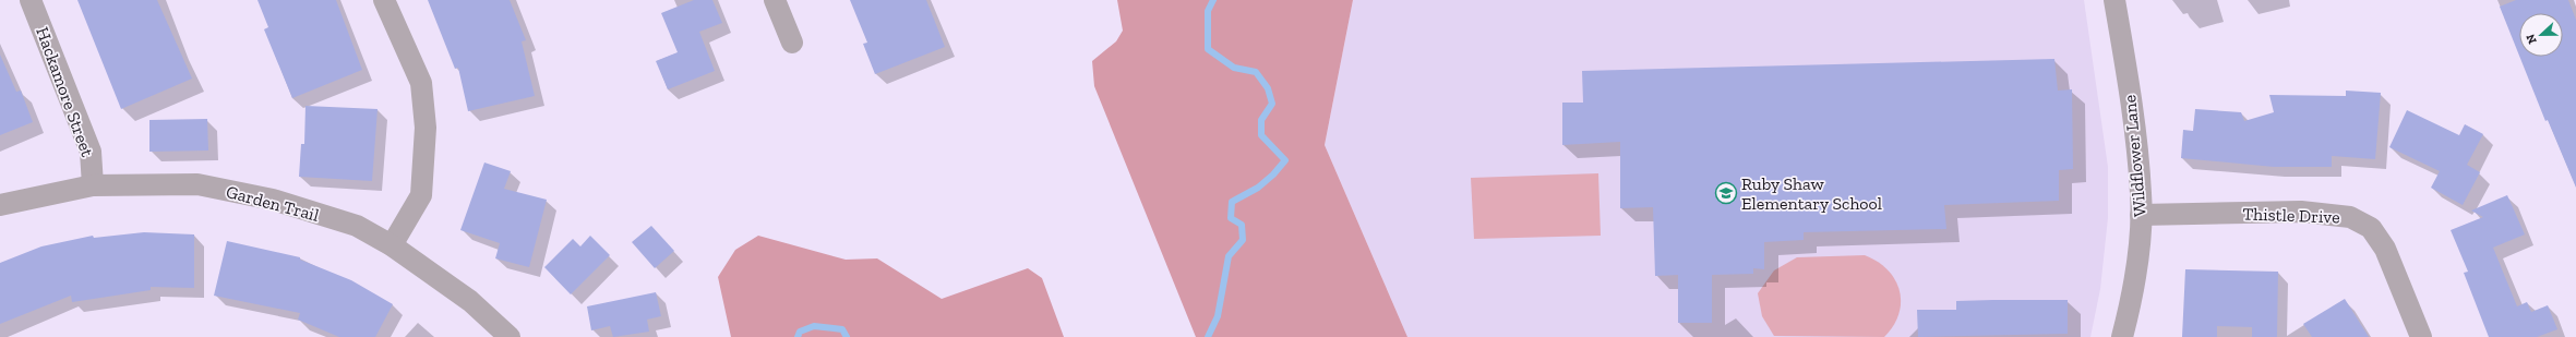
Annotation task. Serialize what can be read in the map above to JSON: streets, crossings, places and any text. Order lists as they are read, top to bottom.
{
  "streets": {
    "street": [
      "Hackamore Street",
      "Wildflower Lane",
      "Garden Trail",
      "Thistle Drive"
    ]
  },
  "crossings": [
    ["Hackamore Street", "Garden Trail"],
    ["Wildflower Lane", "Thistle Drive"]
  ],
  "places": {
    "school or university": ["Ruby Shaw Elementary School"]
  },
  "north": "left"
}
